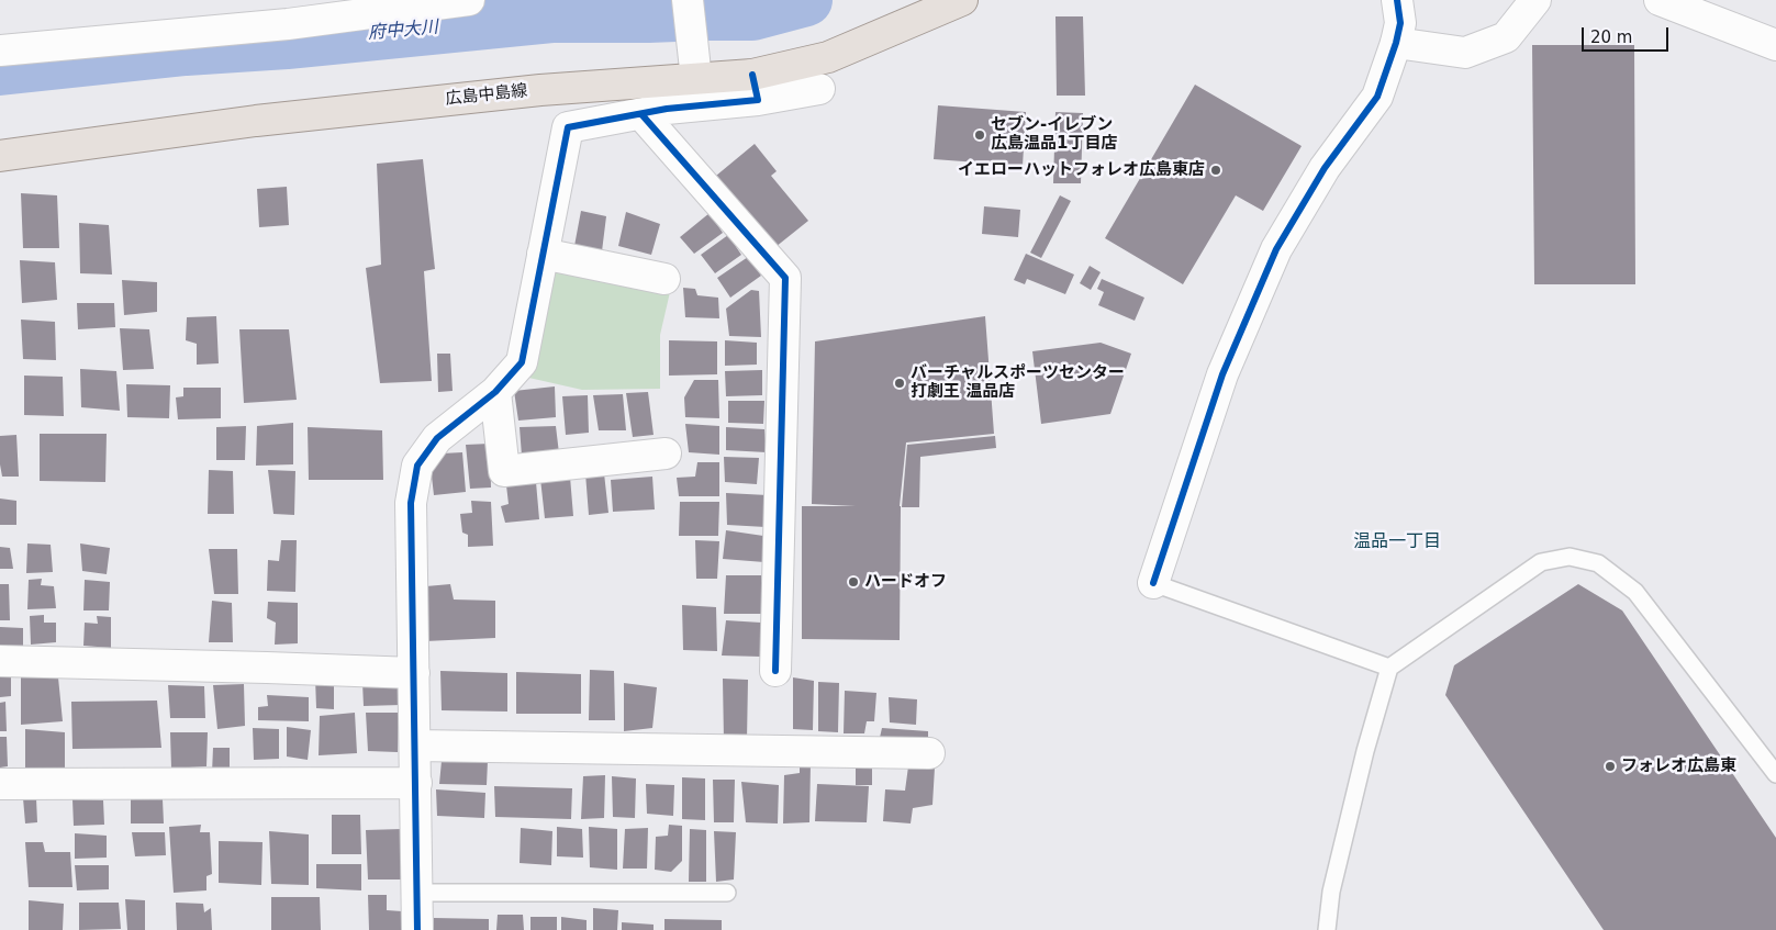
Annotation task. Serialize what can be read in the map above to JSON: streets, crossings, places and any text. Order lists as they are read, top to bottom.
{
  "streets": {
    "main road": ["広島中島線"]
  },
  "districts": ["温品一丁目"],
  "water": ["府中大川"],
  "places": [
    "セブン‐イレブン 広島温品1丁目店",
    "イエローハットフォレオ広島東店",
    "バーチャルスポーツセンター 打劇王 温品店",
    "ハードオフ",
    "フォレオ広島東"
  ],
  "scale_bar": "20 m"
}
